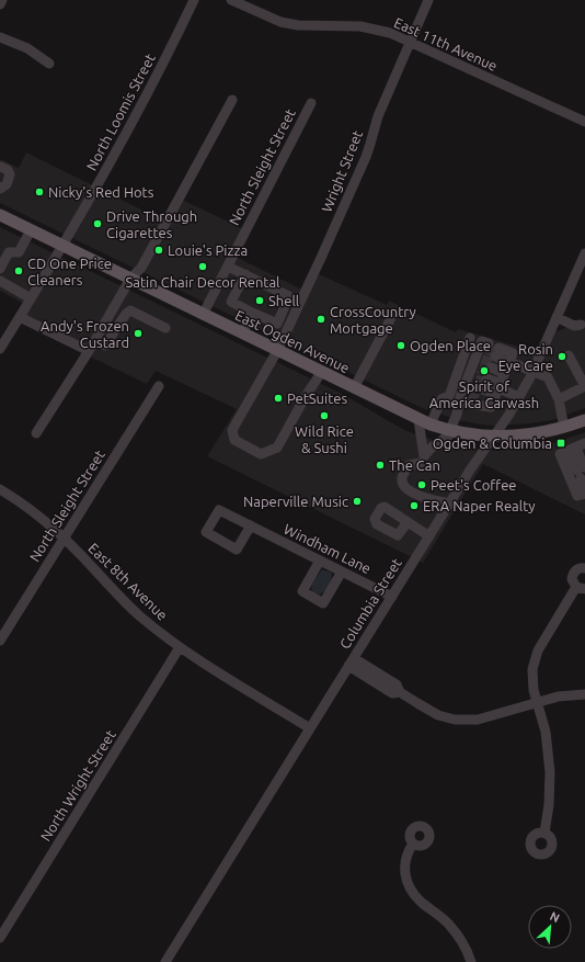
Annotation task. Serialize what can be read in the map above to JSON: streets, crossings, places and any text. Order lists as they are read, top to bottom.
{
  "streets": {
    "main road": ["East Ogden Avenue"],
    "street": [
      "East 11th Avenue",
      "North Loomis Street",
      "North Sleight Street",
      "Wright Street",
      "Windham Lane",
      "East 8th Avenue",
      "Columbia Street",
      "North Wright Street"
    ]
  },
  "crossings": [
    ["East 11th Avenue", "Wright Street"],
    ["North Loomis Street", "East Ogden Avenue"],
    ["North Sleight Street", "East Ogden Avenue"],
    ["North Sleight Street", "East 8th Avenue"],
    ["Wright Street", "East Ogden Avenue"],
    ["East Ogden Avenue", "Columbia Street"],
    ["Windham Lane", "Columbia Street"],
    ["East 8th Avenue", "Columbia Street"],
    ["East 8th Avenue", "North Wright Street"]
  ],
  "places": {
    "other": [
      "Nicky's Red Hots",
      "Drive Through Cigarettes",
      "Louie's Pizza",
      "Satin Chair Decor Rental",
      "CD One Price Cleaners",
      "Shell",
      "CrossCountry Mortgage",
      "Andy's Frozen Custard",
      "Ogden Place",
      "Rosin Eye Care",
      "Spirit of America Carwash",
      "PetSuites",
      "Wild Rice & Sushi",
      "The Can",
      "Peet's Coffee",
      "Naperville Music",
      "ERA Naper Realty"
    ],
    "transit": ["Ogden & Columbia"]
  },
  "north": "top right"
}
